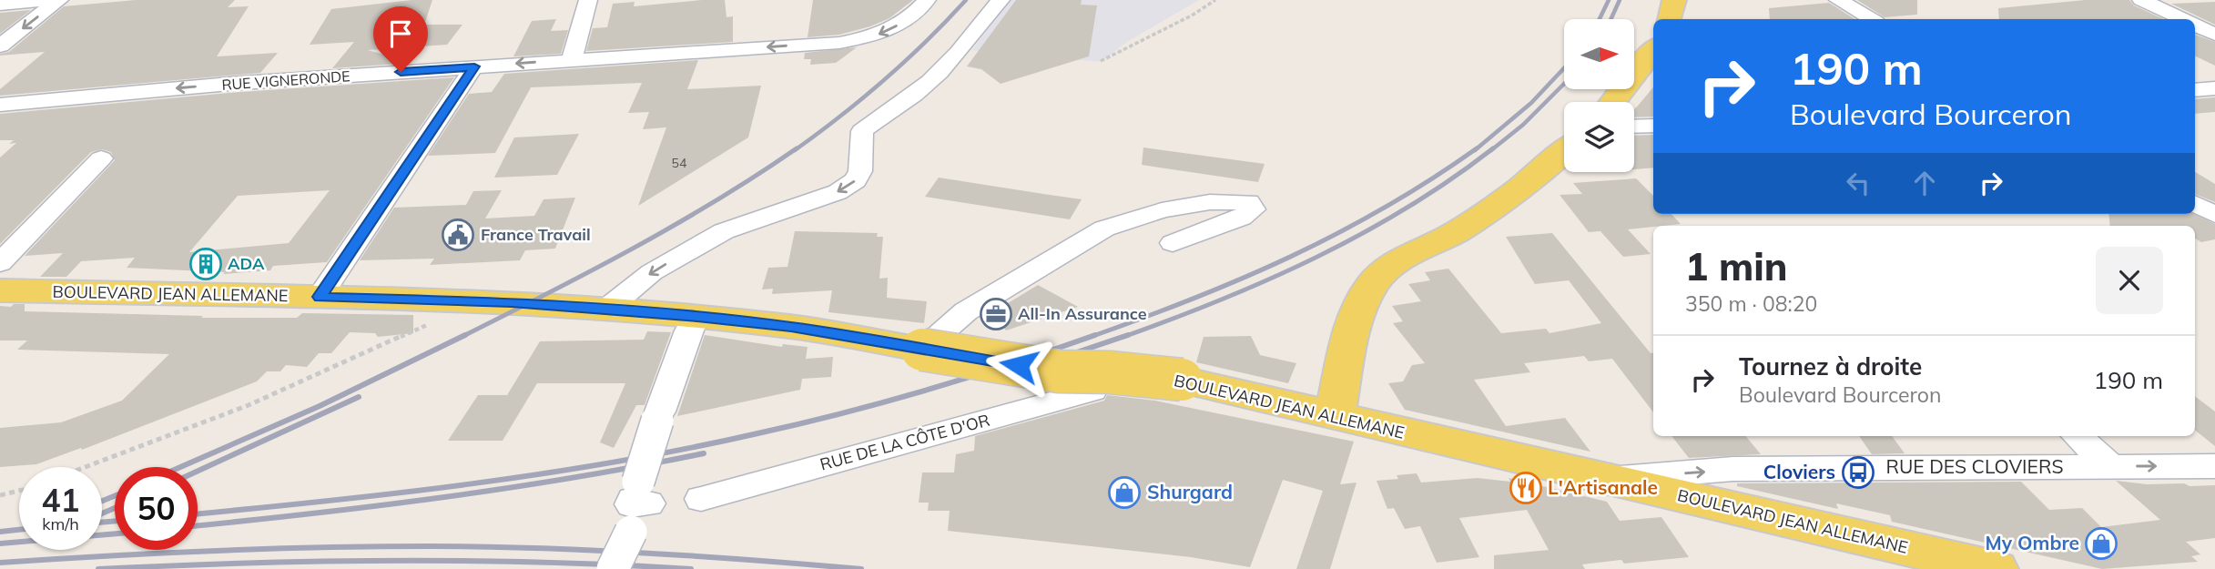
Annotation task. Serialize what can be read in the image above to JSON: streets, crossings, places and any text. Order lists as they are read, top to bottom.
{
  "streets": {
    "main road": ["BOULEVARD JEAN ALLEMANE"],
    "street": ["RUE VIGNERONDE", "RUE DE LA CÔTE D'OR", "RUE DES CLOVIERS"]
  },
  "crossings": [
    ["BOULEVARD JEAN ALLEMANE", "RUE DE LA CÔTE D'OR"],
    ["BOULEVARD JEAN ALLEMANE", "RUE DES CLOVIERS"]
  ],
  "one_way": ["RUE VIGNERONDE", "RUE DES CLOVIERS"],
  "places": {
    "public building": ["France Travail"],
    "building": ["ADA"],
    "office": ["All-In Assurance"],
    "bus stop": ["Cloviers"],
    "restaurant": ["L'Artisanale"],
    "shop": ["Shurgard", "My Ombre"]
  },
  "house_numbers": ["54"],
  "north": "right",
  "page": {
    "turn": ["190 m", "Boulevard Bourceron"],
    "heading": ["1 min", "350 m · 08:20"],
    "list": [
      {
        "name": "Tournez à droite",
        "note": "Boulevard Bourceron",
        "value": "190 m"
      }
    ],
    "speed": "41 km/h",
    "limit": "50"
  }
}
